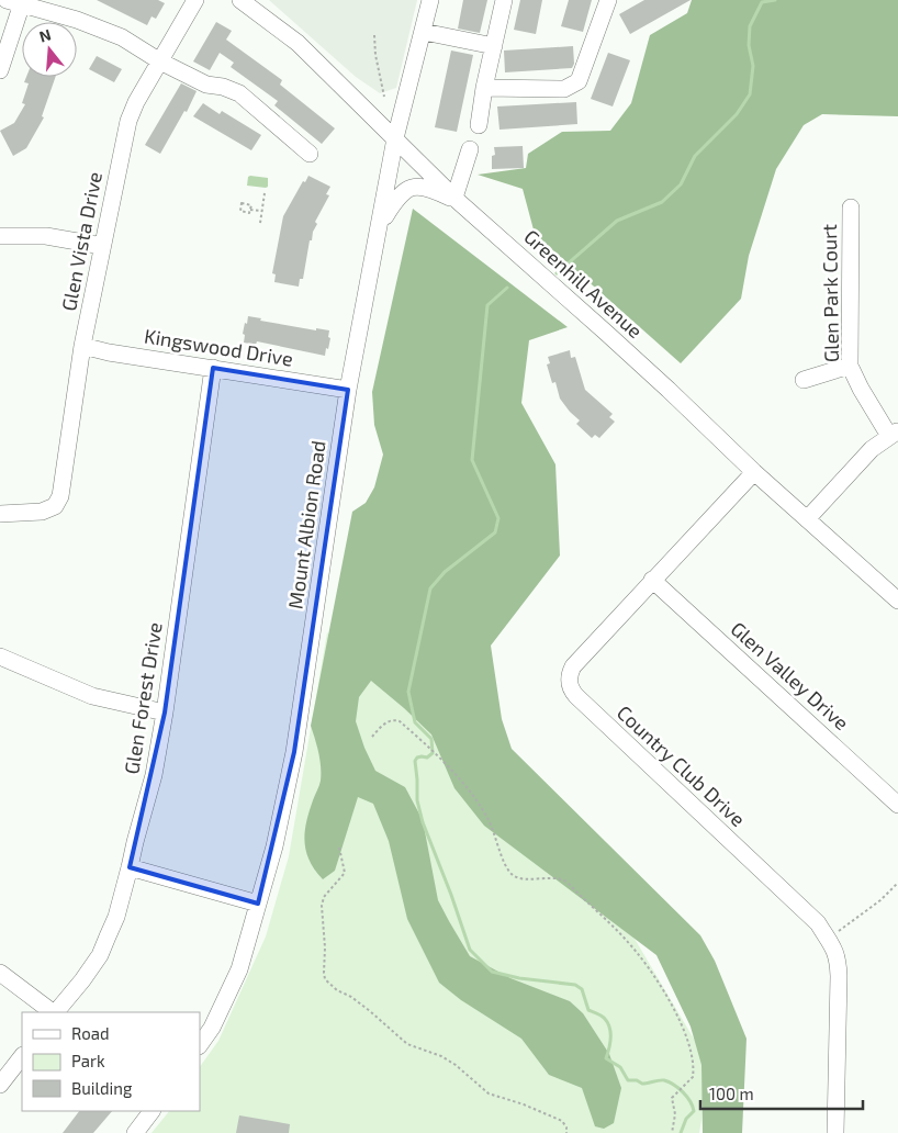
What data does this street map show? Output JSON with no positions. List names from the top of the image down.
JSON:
{
  "streets": {
    "street": [
      "Glen Vista Drive",
      "Greenhill Avenue",
      "Glen Park Court",
      "Kingswood Drive",
      "Mount Albion Road",
      "Glen Valley Drive",
      "Glen Forest Drive",
      "Country Club Drive"
    ]
  },
  "crossings": [
    ["Glen Vista Drive", "Kingswood Drive"],
    ["Greenhill Avenue", "Mount Albion Road"],
    ["Greenhill Avenue", "Country Club Drive"],
    ["Kingswood Drive", "Mount Albion Road"],
    ["Kingswood Drive", "Glen Forest Drive"],
    ["Glen Valley Drive", "Country Club Drive"]
  ],
  "legend": ["Road", "Park", "Building"],
  "scale_bar": "100 m",
  "north": "top"
}
